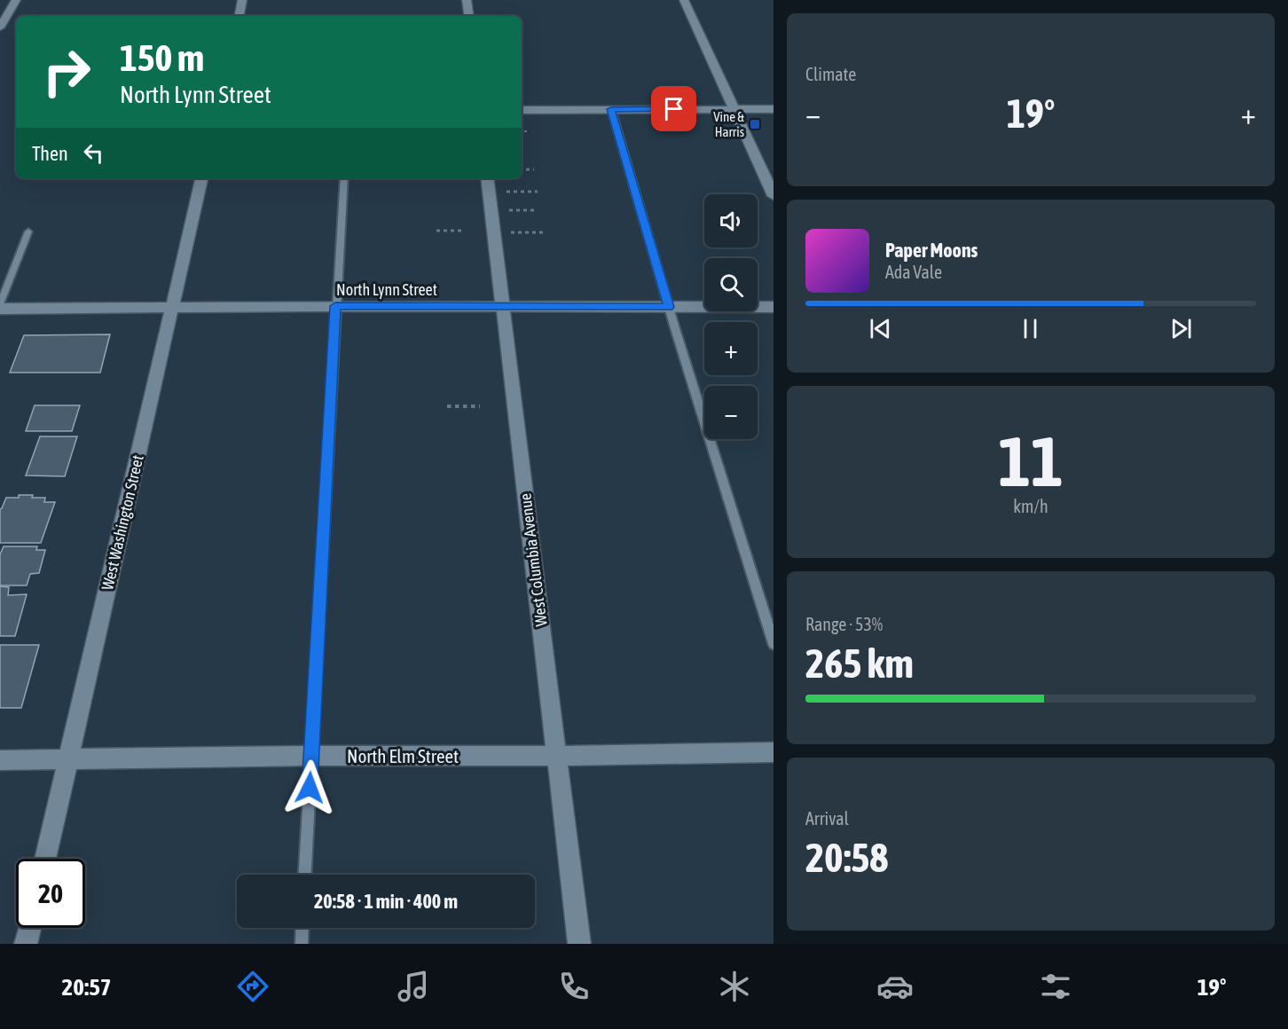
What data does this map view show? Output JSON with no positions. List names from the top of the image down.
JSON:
{
  "streets": {
    "street": [
      "North Lynn Street",
      "West Washington Street",
      "West Columbia Avenue",
      "North Elm Street"
    ]
  },
  "crossings": [
    ["North Lynn Street", "West Washington Street"],
    ["North Lynn Street", "West Columbia Avenue"],
    ["West Washington Street", "North Elm Street"],
    ["West Columbia Avenue", "North Elm Street"]
  ],
  "places": {
    "transit": ["Vine & Harris"]
  },
  "page": {
    "tile": [
      "Climate",
      ["11", "km/h"],
      ["Range · 53%", "265 km"],
      ["Arrival", "20:58"]
    ],
    "turn": ["150 m", "North Lynn Street"],
    "heat": ["−", "19°", "+"],
    "then": "Then",
    "map_buttons": ["+", "−"],
    "song": ["Paper Moons", "Ada Vale"],
    "limit": "20",
    "trip": "20:58 · 1 min · 400 m",
    "tabs": ["20:57", "19°"]
  }
}
